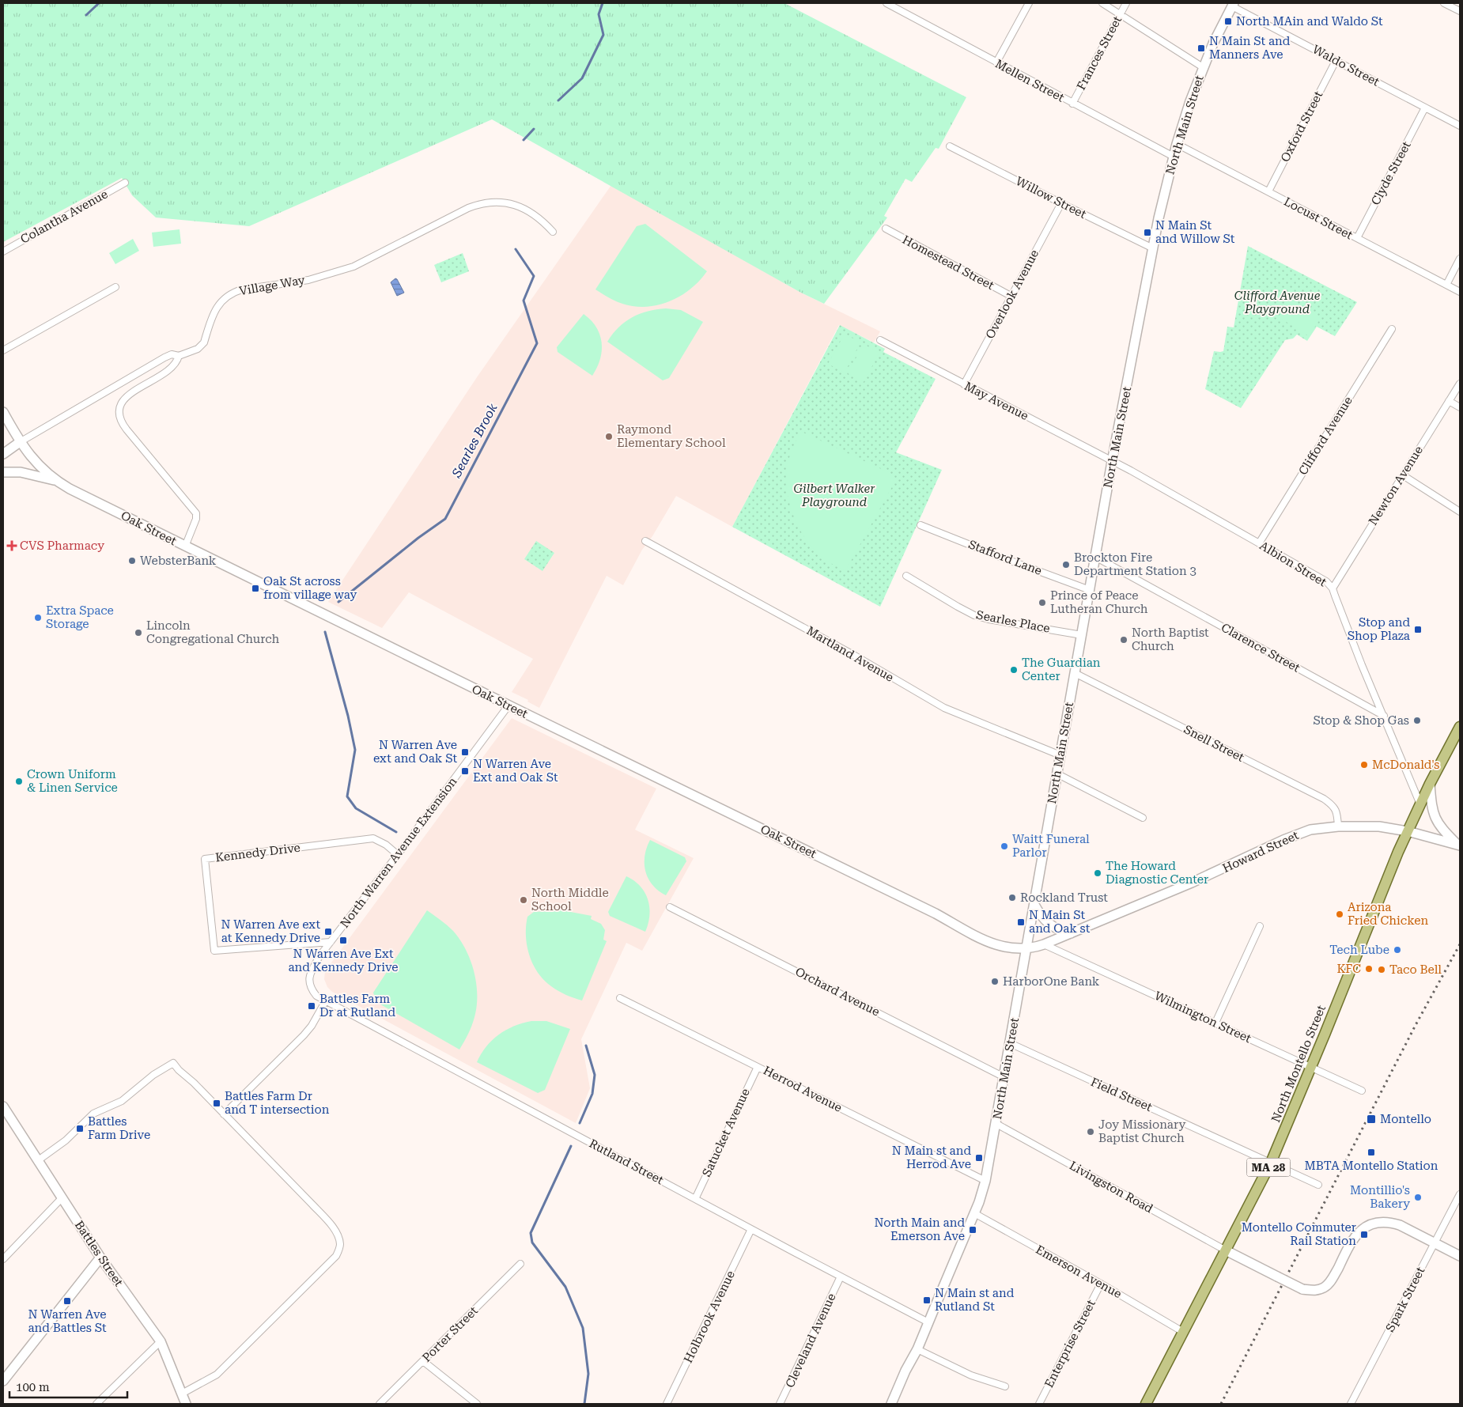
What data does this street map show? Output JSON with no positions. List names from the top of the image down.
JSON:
{
  "streets": {
    "main road": [
      "North Main Street",
      "Oak Street",
      "Howard Street",
      "North Montello Street",
      "MA 28",
      "Battles Street"
    ],
    "street": [
      "Frances Street",
      "Waldo Street",
      "Mellen Street",
      "Oxford Street",
      "Clyde Street",
      "Willow Street",
      "Colantha Avenue",
      "Locust Street",
      "Homestead Street",
      "Village Way",
      "Overlook Avenue",
      "May Avenue",
      "Clifford Avenue",
      "Newton Avenue",
      "Stafford Lane",
      "Albion Street",
      "Searles Place",
      "Clarence Street",
      "Martland Avenue",
      "Snell Street",
      "Kennedy Drive",
      "North Warren Avenue Extension",
      "Orchard Avenue",
      "Wilmington Street",
      "Herrod Avenue",
      "Field Street",
      "Satucket Avenue",
      "Rutland Street",
      "Livingston Road",
      "Emerson Avenue",
      "Spark Street",
      "Holbrook Avenue",
      "Porter Street",
      "Cleveland Avenue",
      "Enterprise Street"
    ]
  },
  "crossings": [
    ["Frances Street", "Mellen Street"],
    ["Waldo Street", "North Main Street"],
    ["Waldo Street", "Oxford Street"],
    ["Waldo Street", "Clyde Street"],
    ["Mellen Street", "North Main Street"],
    ["North Main Street", "Willow Street"],
    ["North Main Street", "Locust Street"],
    ["North Main Street", "May Avenue"],
    ["North Main Street", "Oak Street"],
    ["North Main Street", "Stafford Lane"],
    ["North Main Street", "Albion Street"],
    ["North Main Street", "Searles Place"],
    ["North Main Street", "Clarence Street"],
    ["North Main Street", "Martland Avenue"],
    ["North Main Street", "Snell Street"],
    ["North Main Street", "Howard Street"],
    ["North Main Street", "Orchard Avenue"],
    ["North Main Street", "Herrod Avenue"],
    ["North Main Street", "Field Street"],
    ["North Main Street", "Rutland Street"],
    ["North Main Street", "Livingston Road"],
    ["North Main Street", "Emerson Avenue"],
    ["Oxford Street", "Locust Street"],
    ["Clyde Street", "Locust Street"],
    ["Willow Street", "Overlook Avenue"],
    ["Homestead Street", "Overlook Avenue"],
    ["Overlook Avenue", "May Avenue"],
    ["May Avenue", "Albion Street"],
    ["Clifford Avenue", "Albion Street"],
    ["Newton Avenue", "Albion Street"],
    ["Oak Street", "Howard Street"],
    ["Oak Street", "North Warren Avenue Extension"],
    ["Albion Street", "Clarence Street"],
    ["Albion Street", "North Montello Street"],
    ["Snell Street", "Howard Street"],
    ["Howard Street", "Wilmington Street"],
    ["Howard Street", "North Montello Street"],
    ["Kennedy Drive", "North Warren Avenue Extension"],
    ["North Warren Avenue Extension", "Rutland Street"],
    ["Wilmington Street", "North Montello Street"],
    ["North Montello Street", "Field Street"],
    ["North Montello Street", "Livingston Road"],
    ["North Montello Street", "Emerson Avenue"],
    ["Herrod Avenue", "Satucket Avenue"],
    ["Satucket Avenue", "Rutland Street"],
    ["Rutland Street", "Holbrook Avenue"],
    ["Rutland Street", "Cleveland Avenue"],
    ["Emerson Avenue", "Enterprise Street"]
  ],
  "water": ["Searles Brook"],
  "parks": ["Clifford Avenue Playground", "Gilbert Walker Playground"],
  "places": {
    "transit": [
      "North MAin and Waldo St",
      "N Main St and Manners Ave",
      "N Main St and Willow St",
      "Oak St across from village way",
      "Stop and Shop Plaza",
      "N Warren Ave ext and Oak St",
      "N Warren Ave Ext and Oak St",
      "N Main St and Oak st",
      "N Warren Ave ext at Kennedy Drive",
      "N Warren Ave Ext and Kennedy Drive",
      "Battles Farm Dr at Rutland",
      "Battles Farm Dr and T intersection",
      "Montello",
      "Battles Farm Drive",
      "MBTA Montello Station",
      "N Main st and Herrod Ave",
      "North Main and Emerson Ave",
      "Montello Commuter Rail Station",
      "N Main st and Rutland St",
      "N Warren Ave and Battles St"
    ],
    "other": [
      "Raymond Elementary School",
      "WebsterBank",
      "Brockton Fire Department Station 3",
      "Prince of Peace Lutheran Church",
      "Extra Space Storage",
      "Lincoln Congregational Church",
      "North Baptist Church",
      "The Guardian Center",
      "Stop & Shop Gas",
      "McDonald's",
      "Crown Uniform & Linen Service",
      "Waitt Funeral Parlor",
      "The Howard Diagnostic Center",
      "Rockland Trust",
      "North Middle School",
      "Arizona Fried Chicken",
      "Tech Lube",
      "KFC",
      "Taco Bell",
      "HarborOne Bank",
      "Joy Missionary Baptist Church",
      "Montillio's Bakery"
    ],
    "health": ["CVS Pharmacy"]
  },
  "scale_bar": "100 m"
}
